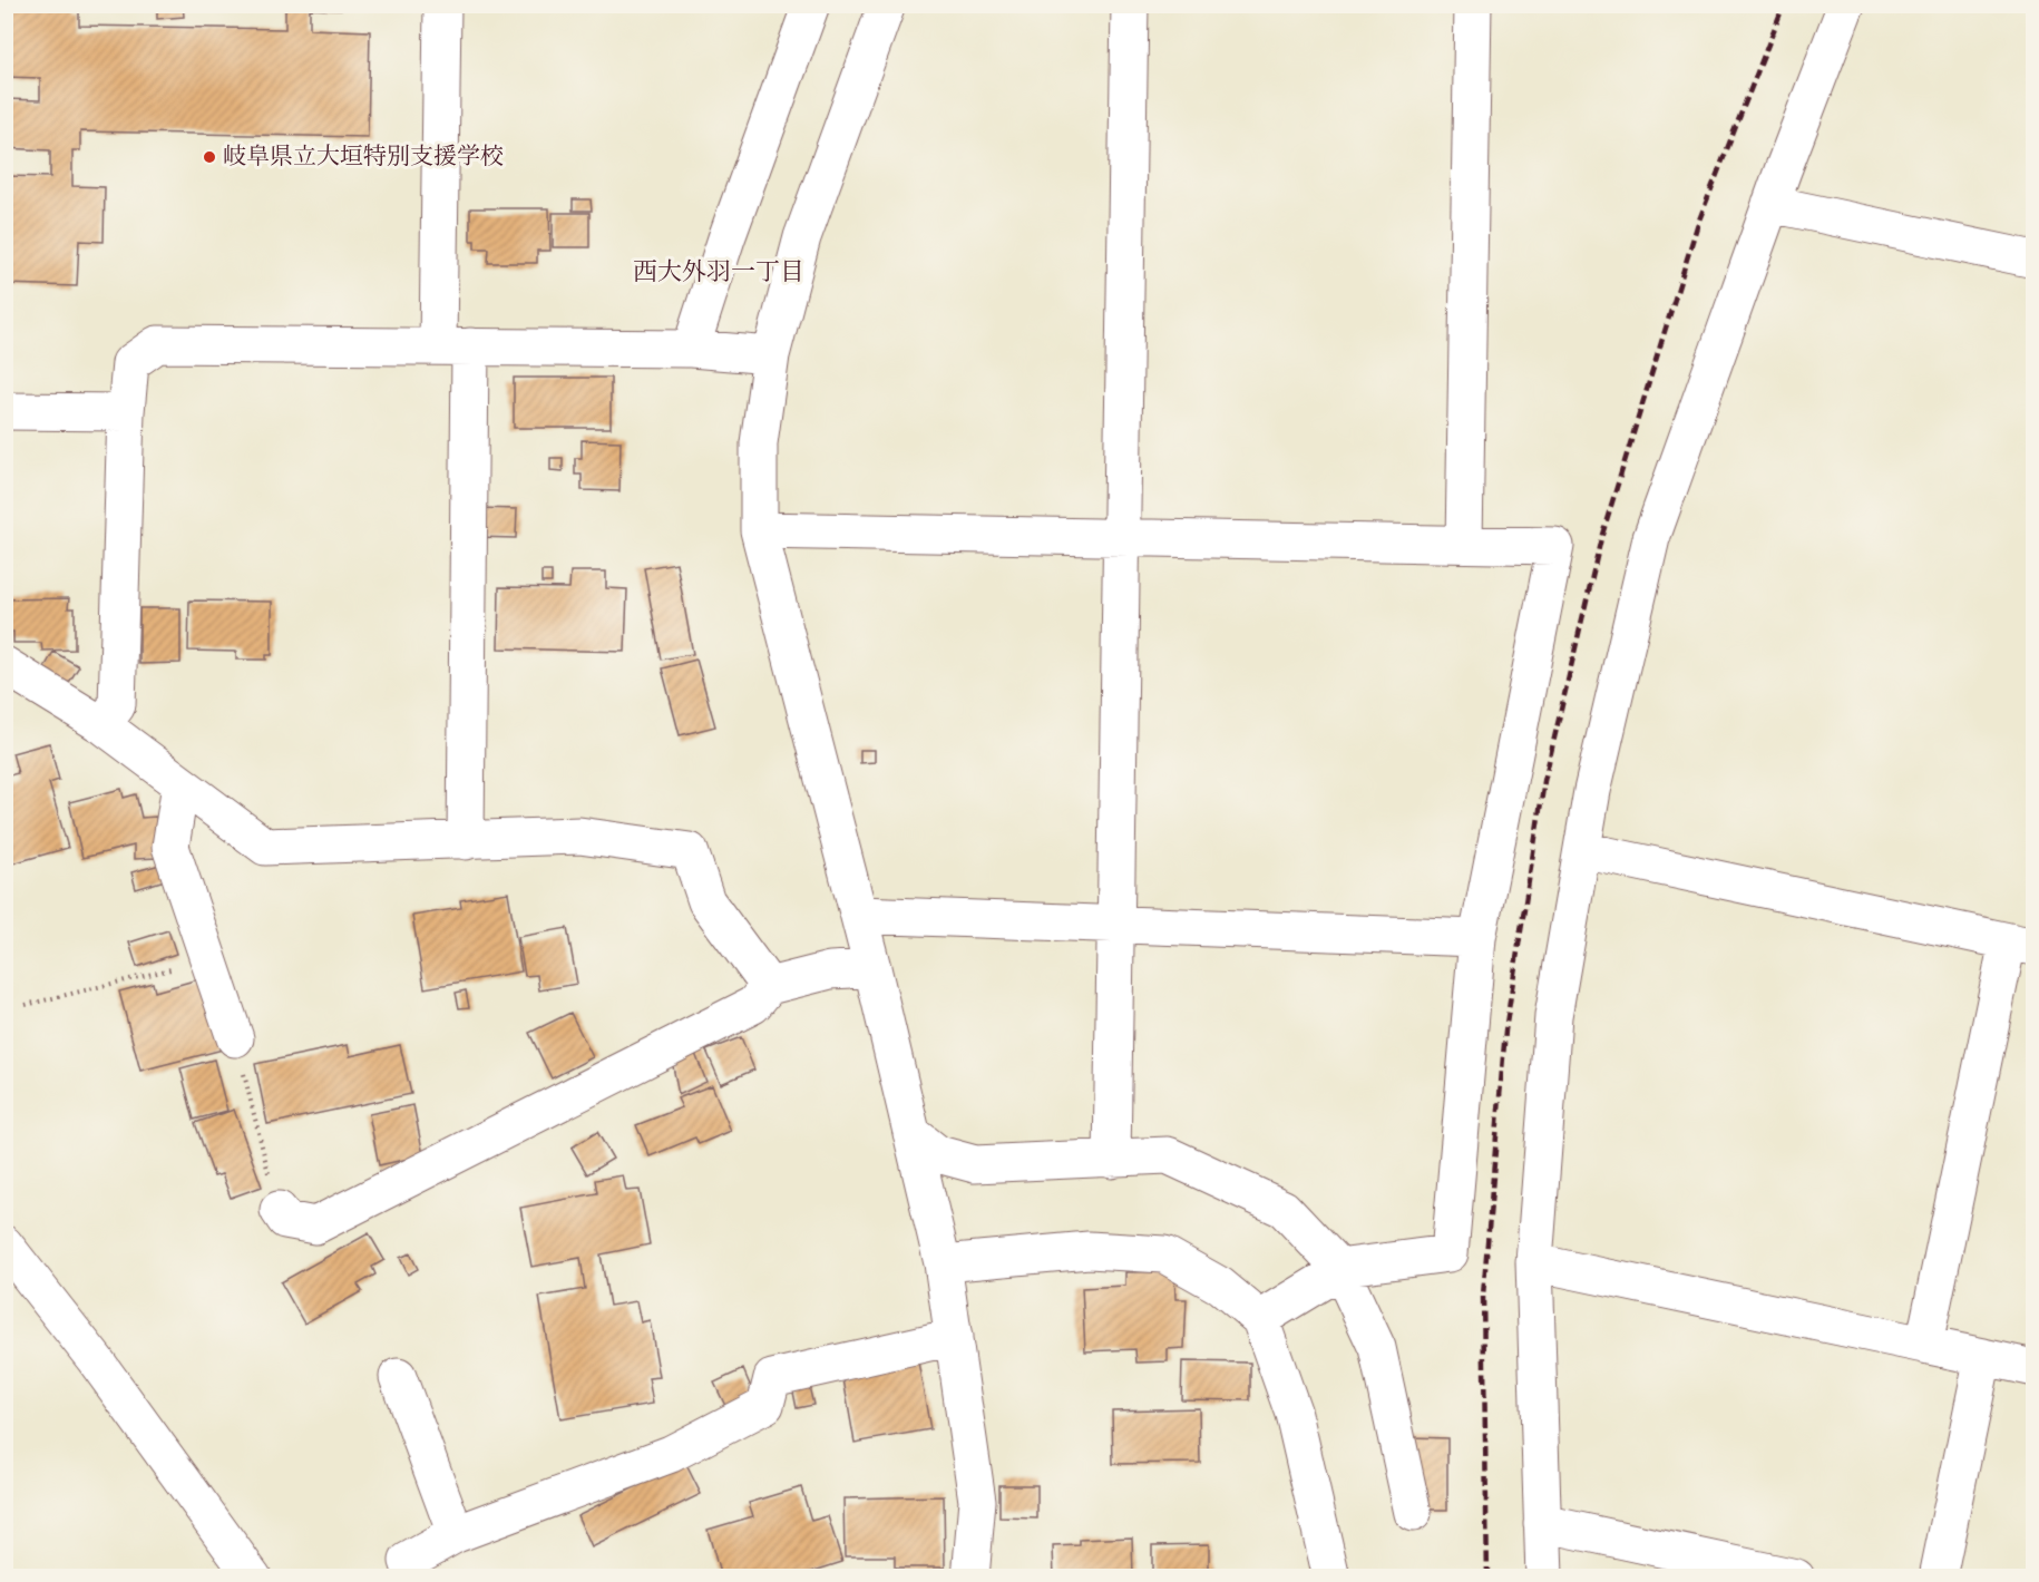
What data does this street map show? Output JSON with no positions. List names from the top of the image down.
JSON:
{
  "districts": ["西大外羽一丁目"],
  "places": ["岐阜県立大垣特別支援学校"]
}
